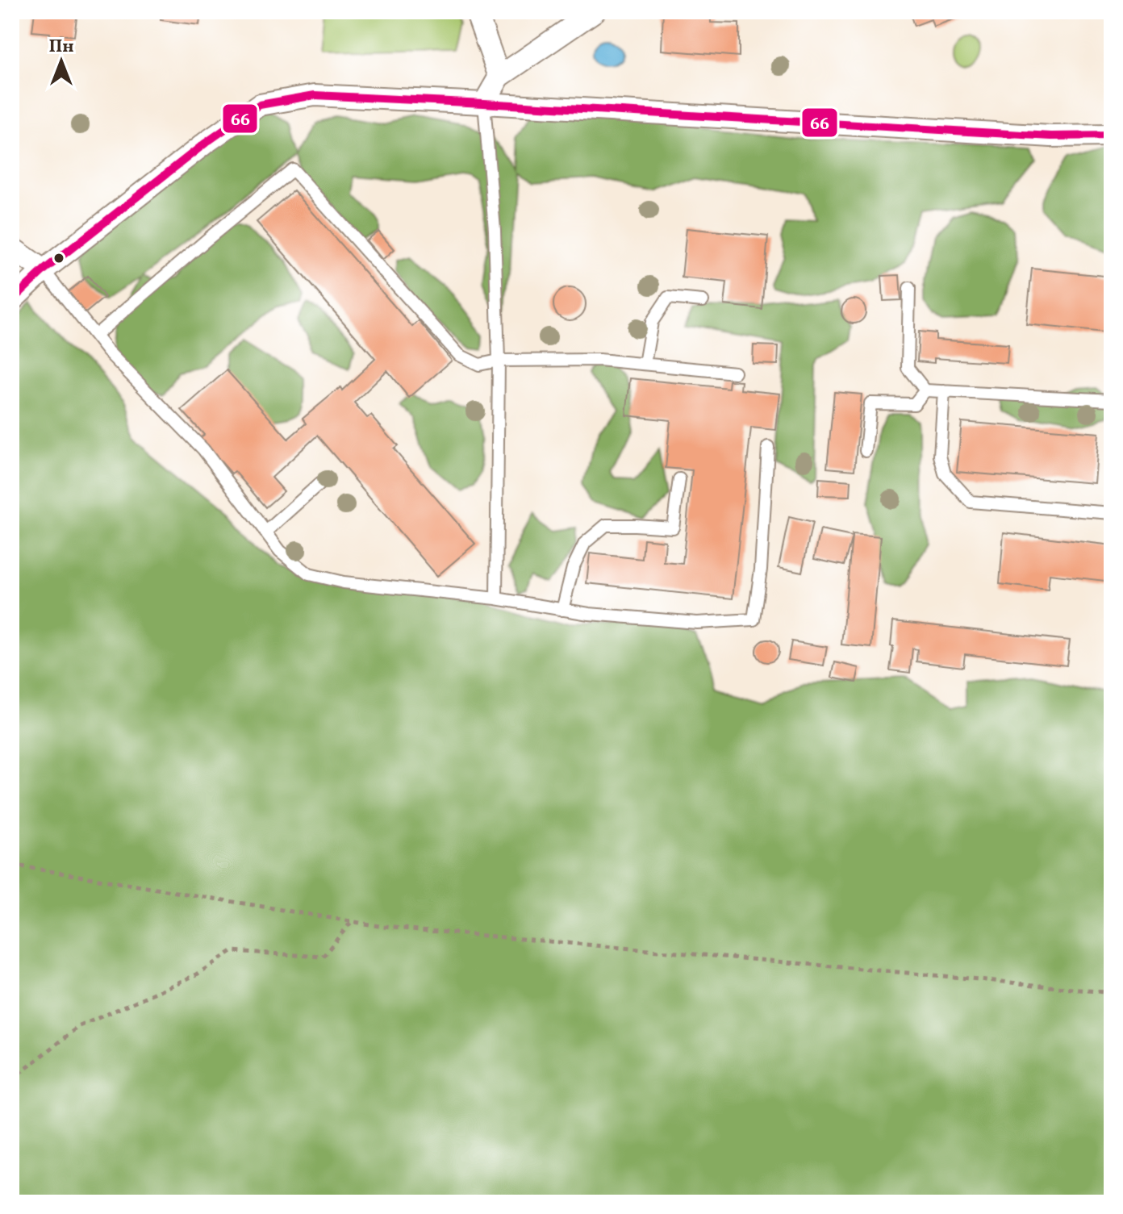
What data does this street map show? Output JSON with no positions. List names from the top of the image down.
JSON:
{
  "lines": ["transit line 66"],
  "north": "top"
}
